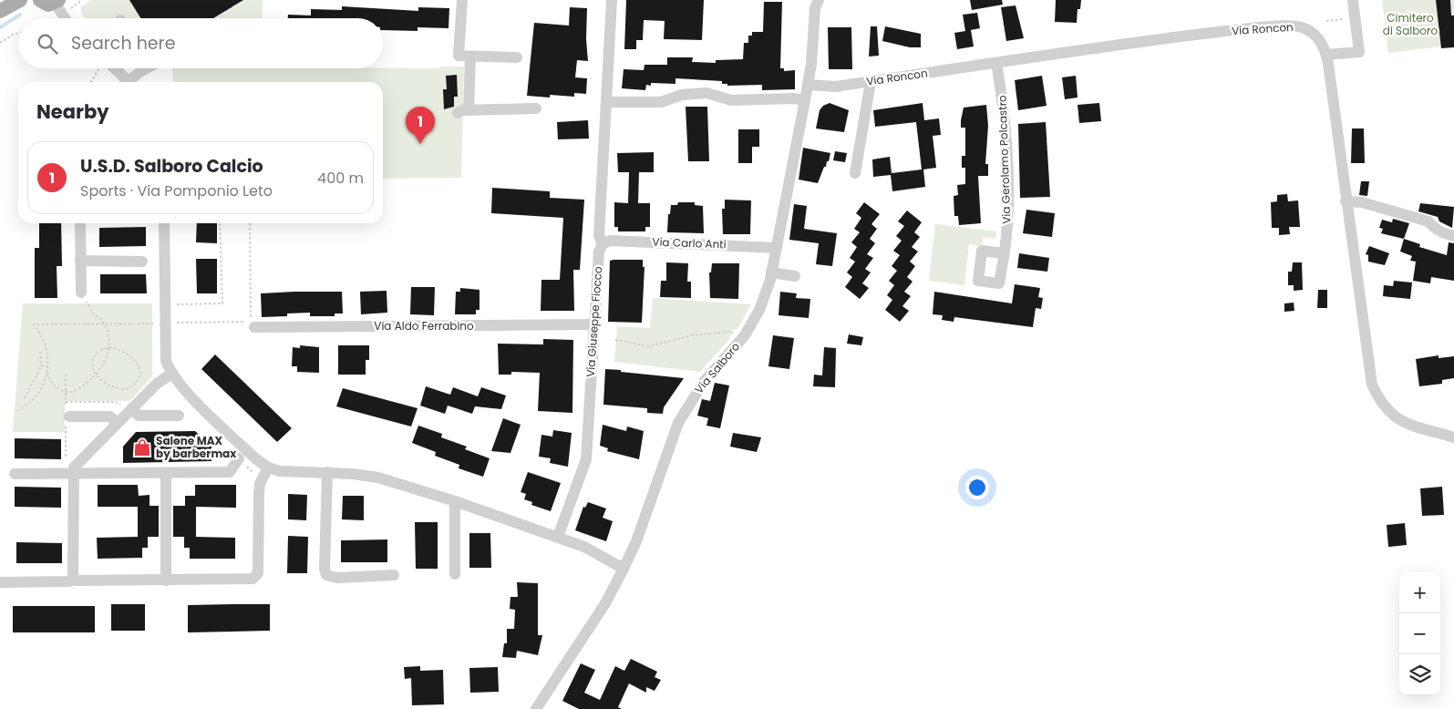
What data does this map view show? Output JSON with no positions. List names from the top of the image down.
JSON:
{
  "streets": {
    "street": [
      "Via Roncon",
      "Via Gerolamo Polcastro",
      "Via Carlo Anti",
      "Via Giuseppe Fiocco",
      "Via Aldo Ferrabino",
      "Via Salboro"
    ]
  },
  "crossings": [
    ["Via Roncon", "Via Gerolamo Polcastro"],
    ["Via Roncon", "Via Salboro"],
    ["Via Carlo Anti", "Via Giuseppe Fiocco"],
    ["Via Carlo Anti", "Via Salboro"],
    ["Via Giuseppe Fiocco", "Via Aldo Ferrabino"]
  ],
  "parks": ["Cimitero di Salboro"],
  "places": {
    "shop": ["Salone MAX by barbermax"]
  },
  "page": {
    "search": "Search here",
    "heading": "Nearby",
    "pins": "1",
    "list": [
      {
        "mark": "1",
        "name": "U.S.D. Salboro Calcio",
        "note": "Sports · Via Pomponio Leto",
        "value": "400 m"
      }
    ],
    "map_buttons": ["+", "−"]
  }
}
